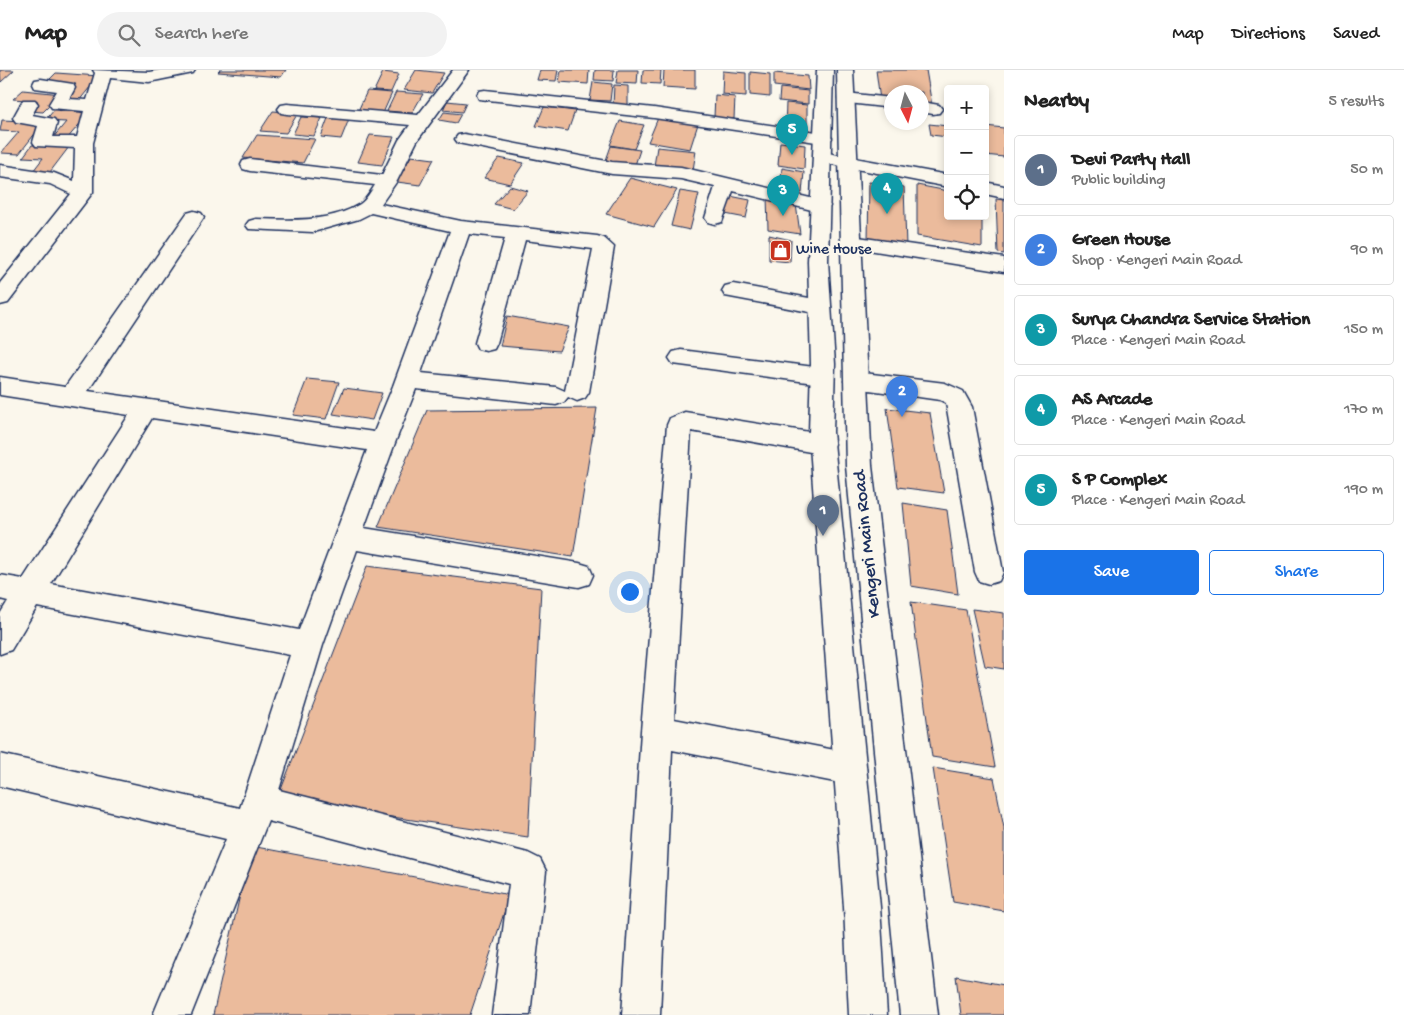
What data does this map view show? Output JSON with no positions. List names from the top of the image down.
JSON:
{
  "streets": {
    "street": ["Kengeri Main Road"]
  },
  "places": {
    "shop": ["Wine House"]
  },
  "north": "bottom",
  "page": {
    "header": "Map",
    "search": "Search here",
    "nav": ["Map", "Directions", "Saved"],
    "heading": ["Nearby", "5 results"],
    "map_buttons": ["+", "−"],
    "pins": [
      "5",
      "4",
      "3",
      "2",
      "1"
    ],
    "list": [
      {
        "mark": "1",
        "name": "Devi Party Hall",
        "note": "Public building",
        "value": "50 m"
      },
      {
        "mark": "2",
        "name": "Green House",
        "note": "Shop · Kengeri Main Road",
        "value": "90 m"
      },
      {
        "mark": "3",
        "name": "Surya Chandra Service Station",
        "note": "Place · Kengeri Main Road",
        "value": "150 m"
      },
      {
        "mark": "4",
        "name": "AS Arcade",
        "note": "Place · Kengeri Main Road",
        "value": "170 m"
      },
      {
        "mark": "5",
        "name": "S P Complex",
        "note": "Place · Kengeri Main Road",
        "value": "190 m"
      }
    ],
    "buttons": ["Save", "Share"]
  }
}
